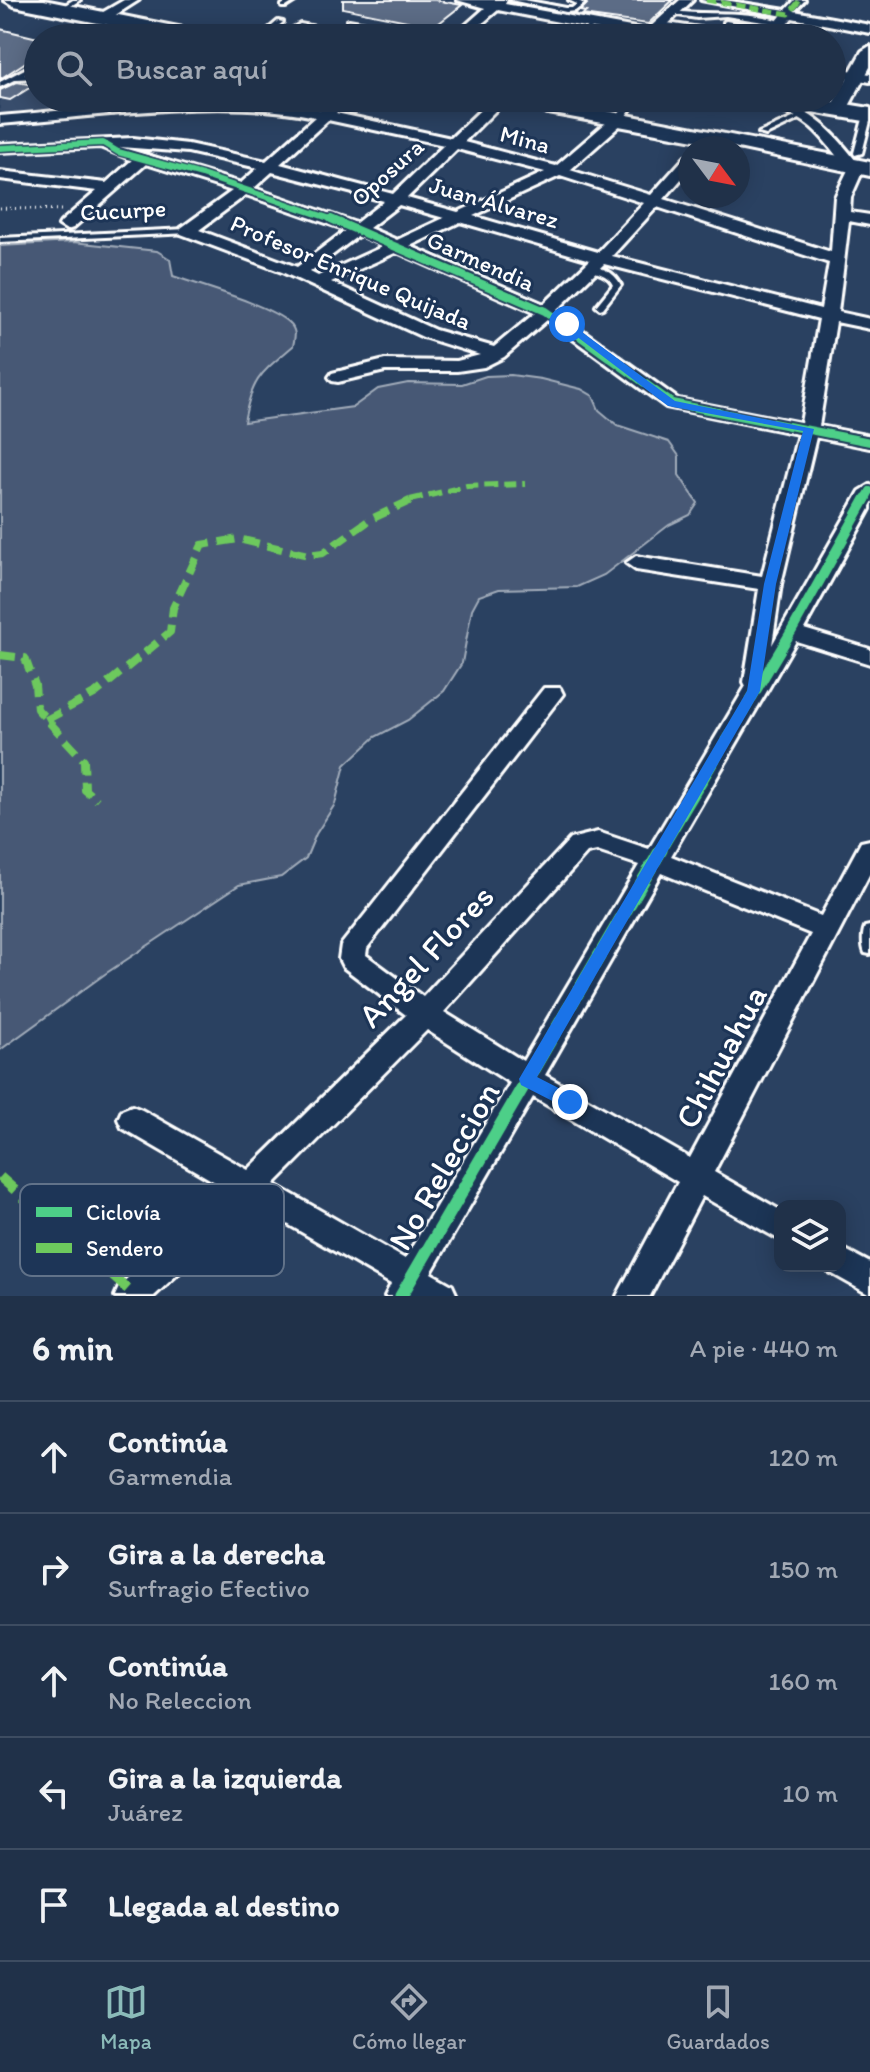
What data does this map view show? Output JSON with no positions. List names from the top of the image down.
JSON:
{
  "streets": {
    "street": [
      "Mina",
      "Oposura",
      "Juan Álvarez",
      "Cucurpe",
      "Garmendia",
      "Profesor Enrique Quijada",
      "Angel Flores",
      "Chihuahua",
      "No Releccion"
    ]
  },
  "crossings": [
    ["Mina", "Oposura"],
    ["Mina", "Cucurpe"],
    ["Oposura", "Juan Álvarez"],
    ["Oposura", "Garmendia"],
    ["Oposura", "Profesor Enrique Quijada"],
    ["Juan Álvarez", "Cucurpe"],
    ["Juan Álvarez", "Garmendia"],
    ["Cucurpe", "Garmendia"],
    ["Cucurpe", "Profesor Enrique Quijada"],
    ["Angel Flores", "Chihuahua"],
    ["Angel Flores", "No Releccion"]
  ],
  "legend": ["Ciclovía", "Sendero"],
  "north": "bottom right",
  "page": {
    "search": "Buscar aquí",
    "heading": ["6 min", "A pie · 440 m"],
    "list": [
      ["Continúa", "Garmendia", "120 m"],
      ["Gira a la derecha", "Surfragio Efectivo", "150 m"],
      ["Continúa", "No Releccion", "160 m"],
      ["Gira a la izquierda", "Juárez", "10 m"],
      "Llegada al destino"
    ],
    "nav": ["Mapa", "Cómo llegar", "Guardados"]
  }
}
